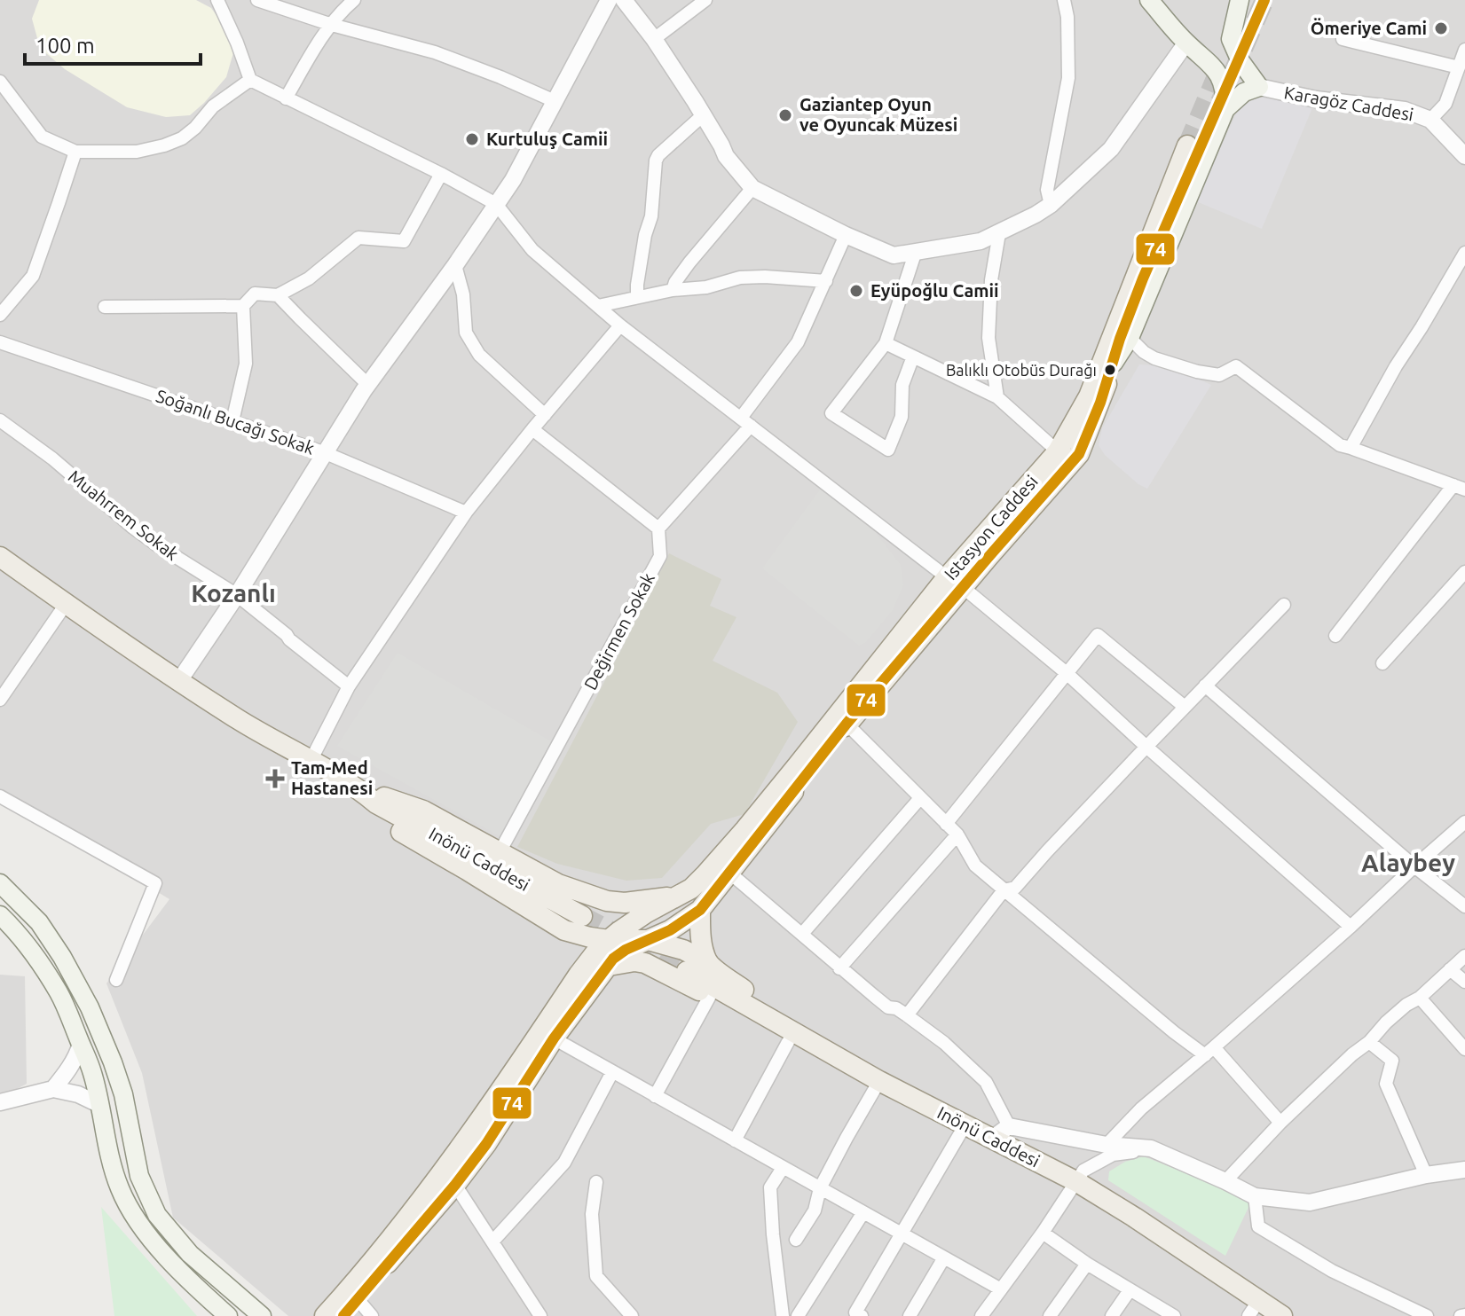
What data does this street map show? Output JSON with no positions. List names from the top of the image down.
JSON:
{
  "streets": {
    "main road": ["Istasyon Caddesi", "Inönü Caddesi"],
    "street": [
      "Karagöz Caddesi",
      "Soğanlı Bucağı Sokak",
      "Muahrrem Sokak",
      "Değirmen Sokak"
    ]
  },
  "districts": ["Kozanlı", "Alaybey"],
  "places": {
    "other": [
      "Ömeriye Cami",
      "Gaziantep Oyun ve Oyuncak Müzesi",
      "Kurtuluş Camii",
      "Eyüpoğlu Camii",
      "Balıklı Otobüs Durağı"
    ],
    "health": ["Tam-Med Hastanesi"]
  },
  "lines": ["transit line 74"],
  "scale_bar": "100 m"
}
